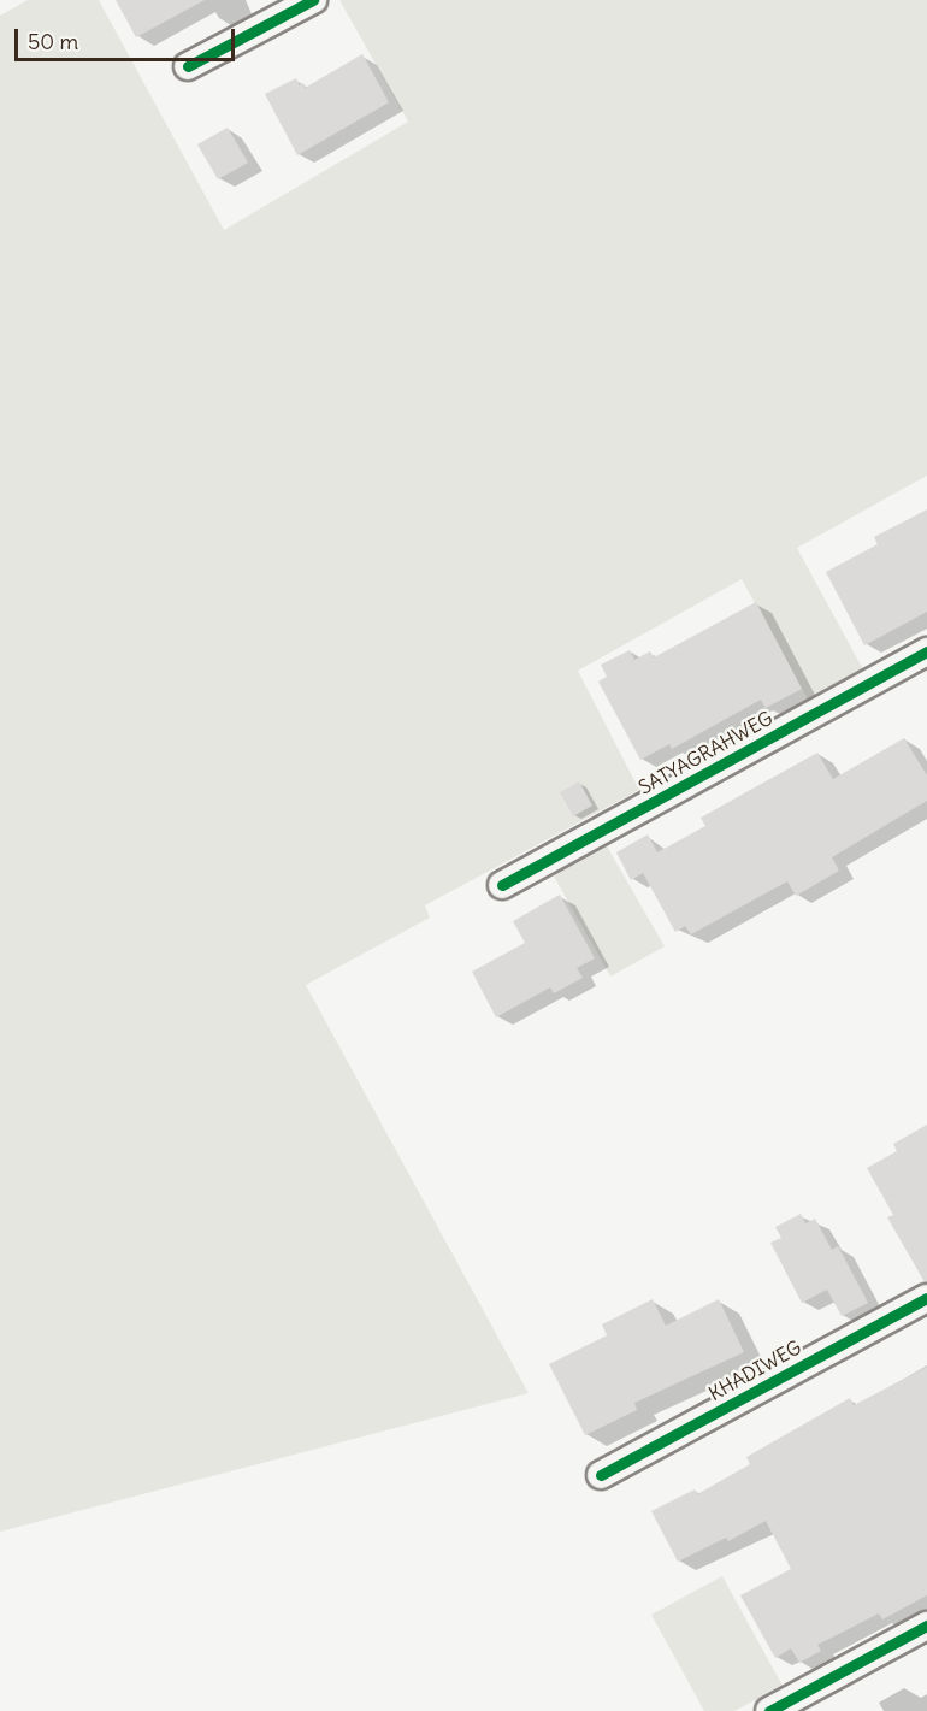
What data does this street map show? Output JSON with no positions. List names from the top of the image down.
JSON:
{
  "streets": {
    "street": ["SATYAGRAHWEG", "KHADIWEG"]
  },
  "scale_bar": "50 m"
}
